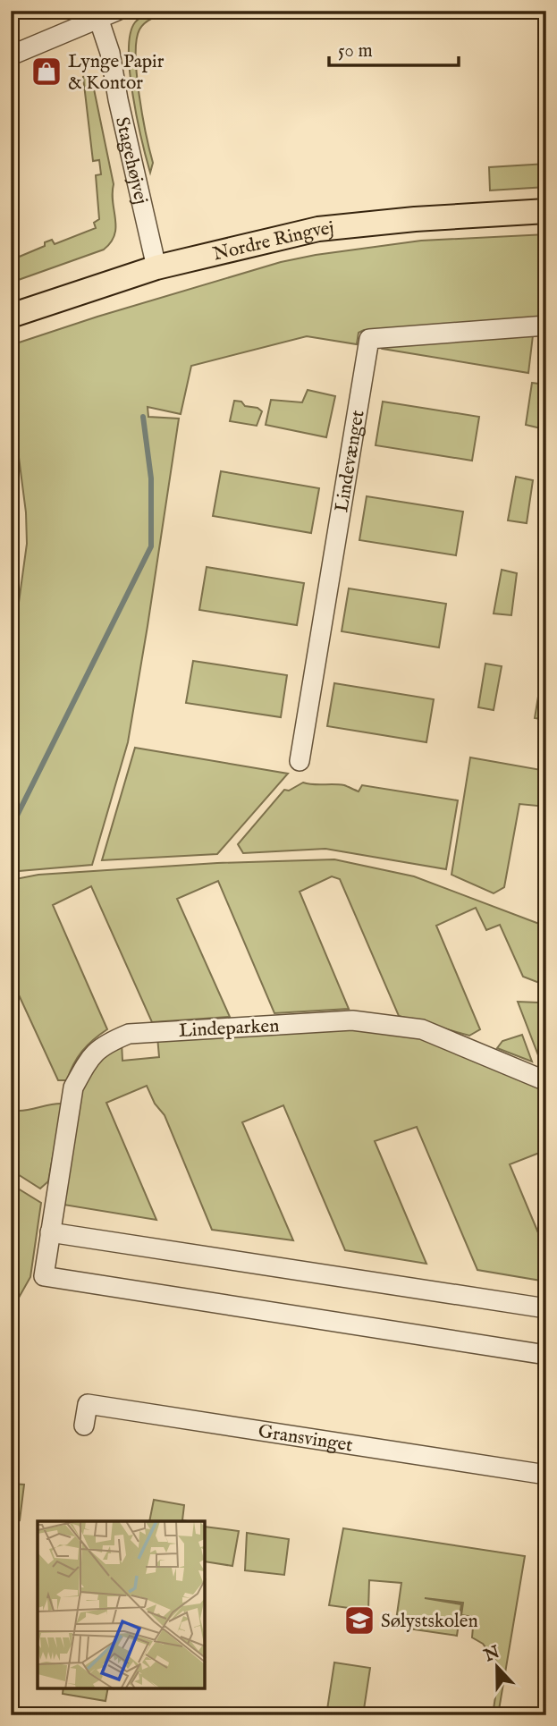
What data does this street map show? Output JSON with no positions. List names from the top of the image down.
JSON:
{
  "streets": {
    "main road": ["Nordre Ringvej"],
    "street": [
      "Stagehøjvej",
      "Lindevænget",
      "Lindeparken",
      "Gransvinget"
    ]
  },
  "crossings": [
    ["Stagehøjvej", "Nordre Ringvej"]
  ],
  "places": {
    "shop": ["Lynge Papir & Kontor"],
    "school or university": ["Sølystskolen"]
  },
  "scale_bar": "50 m",
  "north": "top"
}
